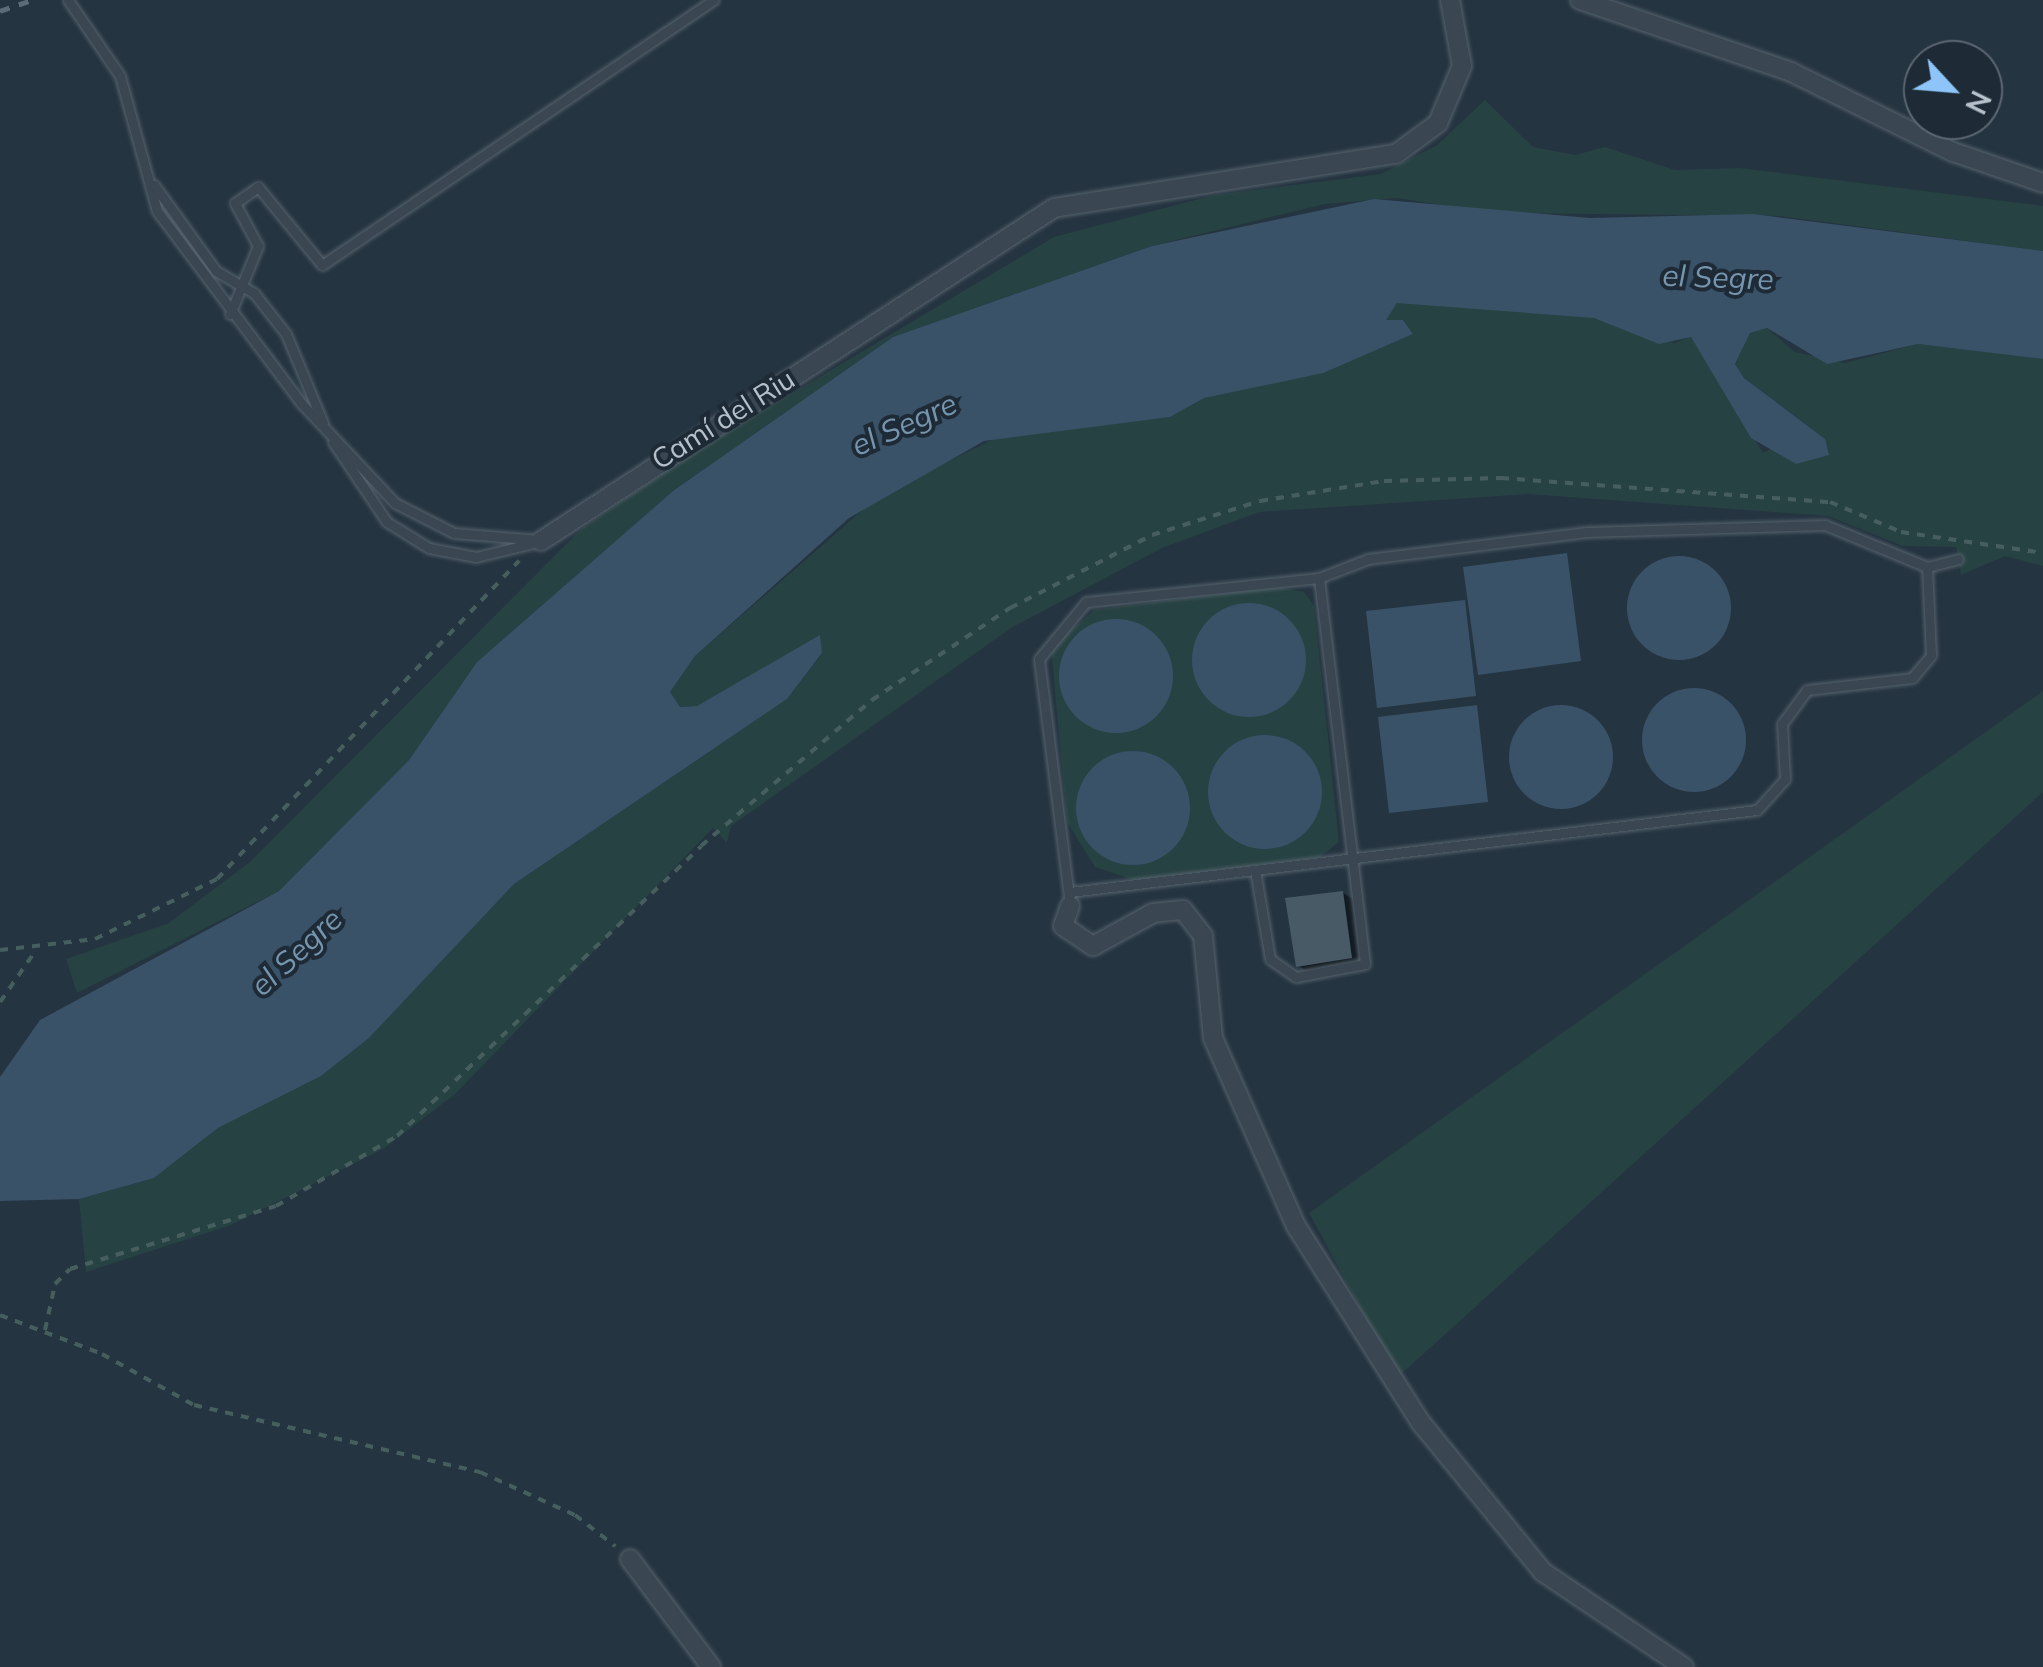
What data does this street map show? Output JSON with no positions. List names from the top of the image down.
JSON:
{
  "streets": {
    "street": ["Camí del Riu"]
  },
  "water": ["el Segre"],
  "north": "bottom right"
}
